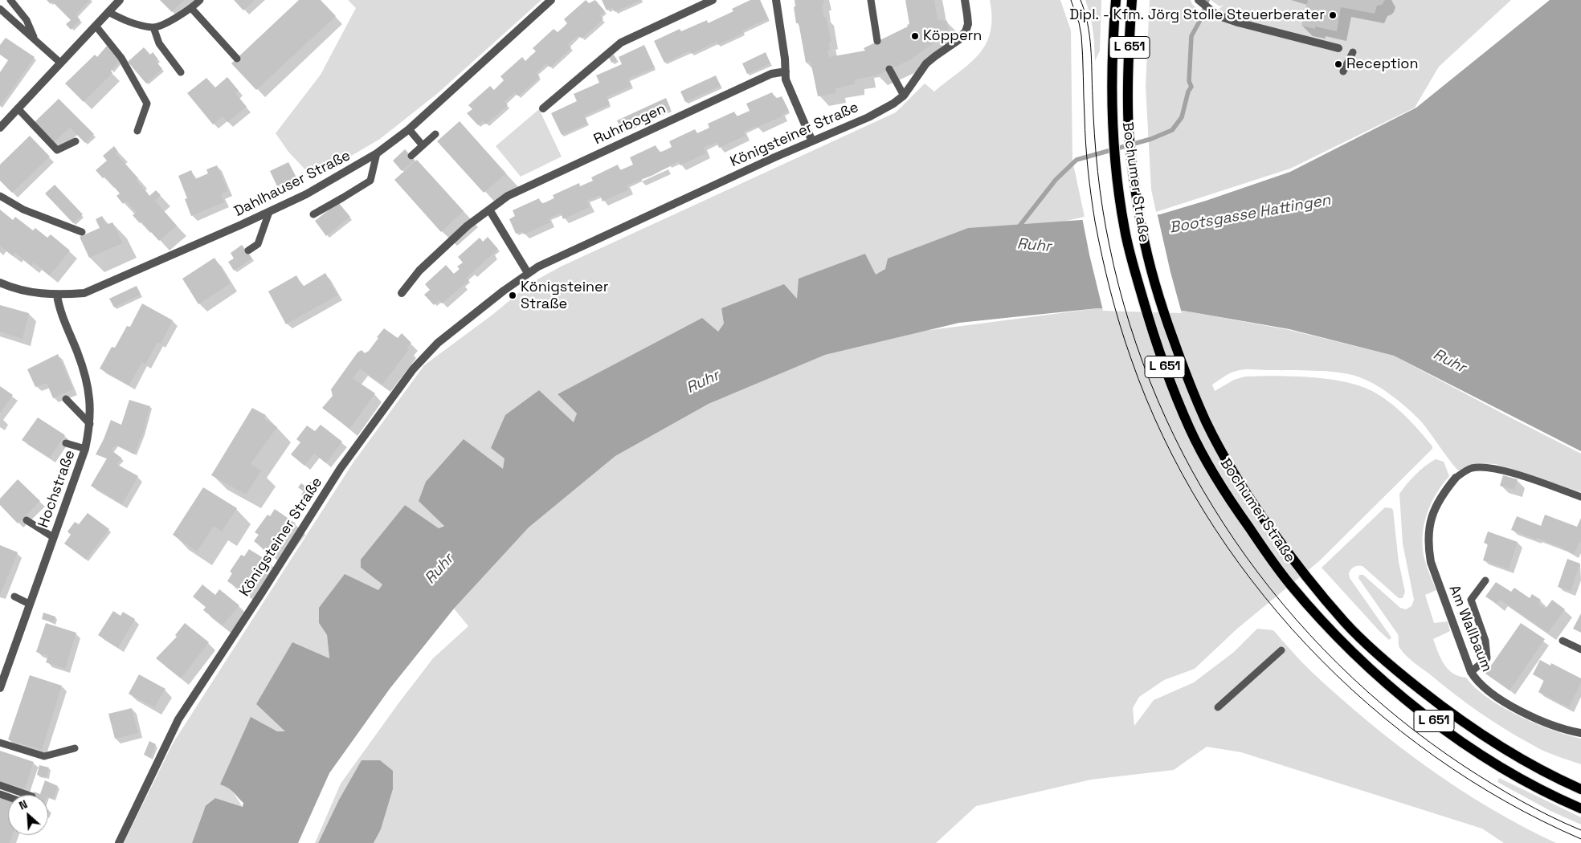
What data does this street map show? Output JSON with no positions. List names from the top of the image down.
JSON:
{
  "streets": {
    "main road": ["L 651", "Bochumer Straße"],
    "street": [
      "Ruhrbogen",
      "Königsteiner Straße",
      "Dahlhauser Straße",
      "Hochstraße",
      "Am Wallbaum"
    ]
  },
  "crossings": [
    ["Dahlhauser Straße", "Hochstraße"]
  ],
  "water": ["Bootsgasse Hattingen", "Ruhr"],
  "places": [
    "Dipl. - Kfm. Jörg Stolle Steuerberater",
    "Köppern",
    "Reception",
    "Königsteiner Straße"
  ],
  "north": "top left"
}
